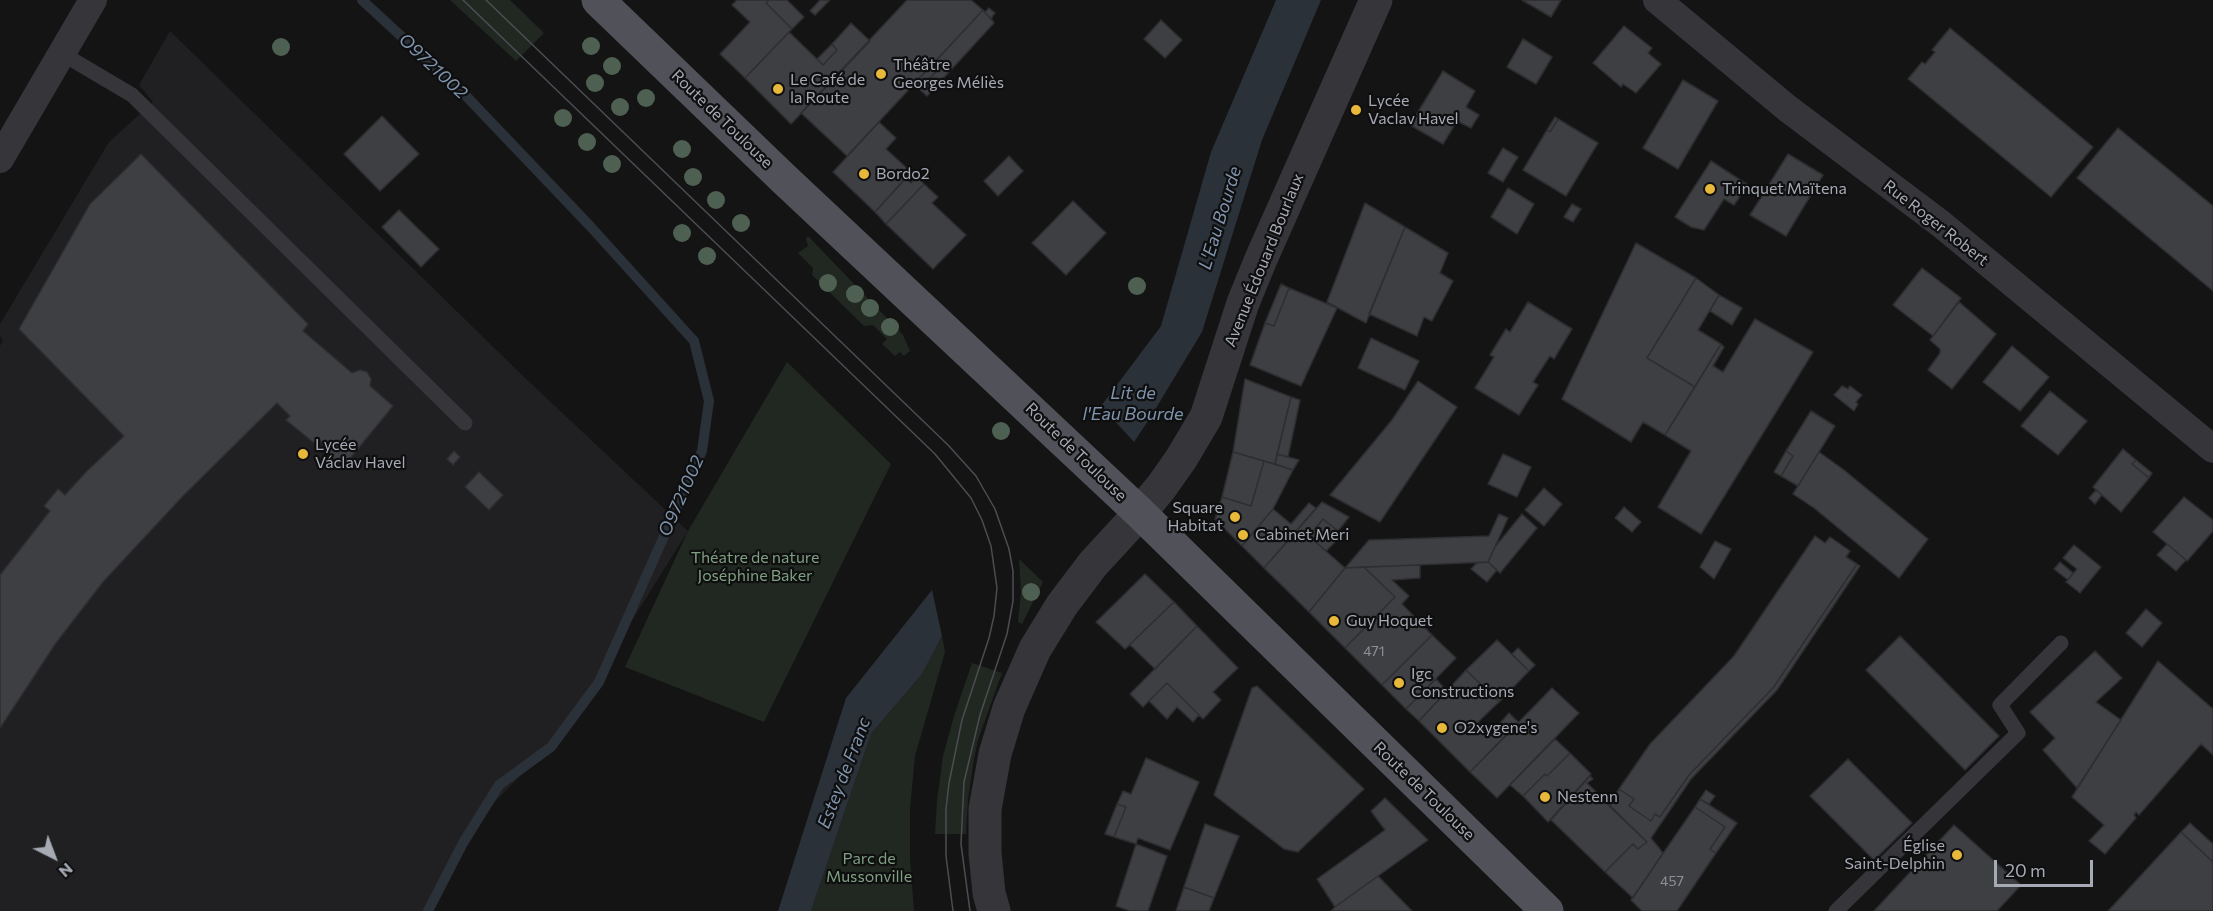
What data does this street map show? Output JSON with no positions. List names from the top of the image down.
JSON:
{
  "streets": {
    "main road": ["Route de Toulouse"],
    "street": ["Rue Roger Robert", "Avenue Édouard Bourlaux"]
  },
  "crossings": [
    ["Route de Toulouse", "Avenue Édouard Bourlaux"]
  ],
  "water": [
    "O9721002",
    "L'Eau Bourde",
    "Lit de l'Eau Bourde",
    "Estey de Franc"
  ],
  "parks": ["Théatre de nature Joséphine Baker", "Parc de Mussonville"],
  "places": [
    "Théâtre Georges Méliès",
    "Le Café de la Route",
    "Lycée Vaclav Havel",
    "Bordo2",
    "Trinquet Maïtena",
    "Lycée Václav Havel",
    "Square Habitat",
    "Cabinet Meri",
    "Guy Hoquet",
    "Igc Constructions",
    "O2xygene's",
    "Nestenn",
    "Église Saint-Delphin"
  ],
  "house_numbers": ["471", "457"],
  "scale_bar": "20 m",
  "north": "bottom right"
}
